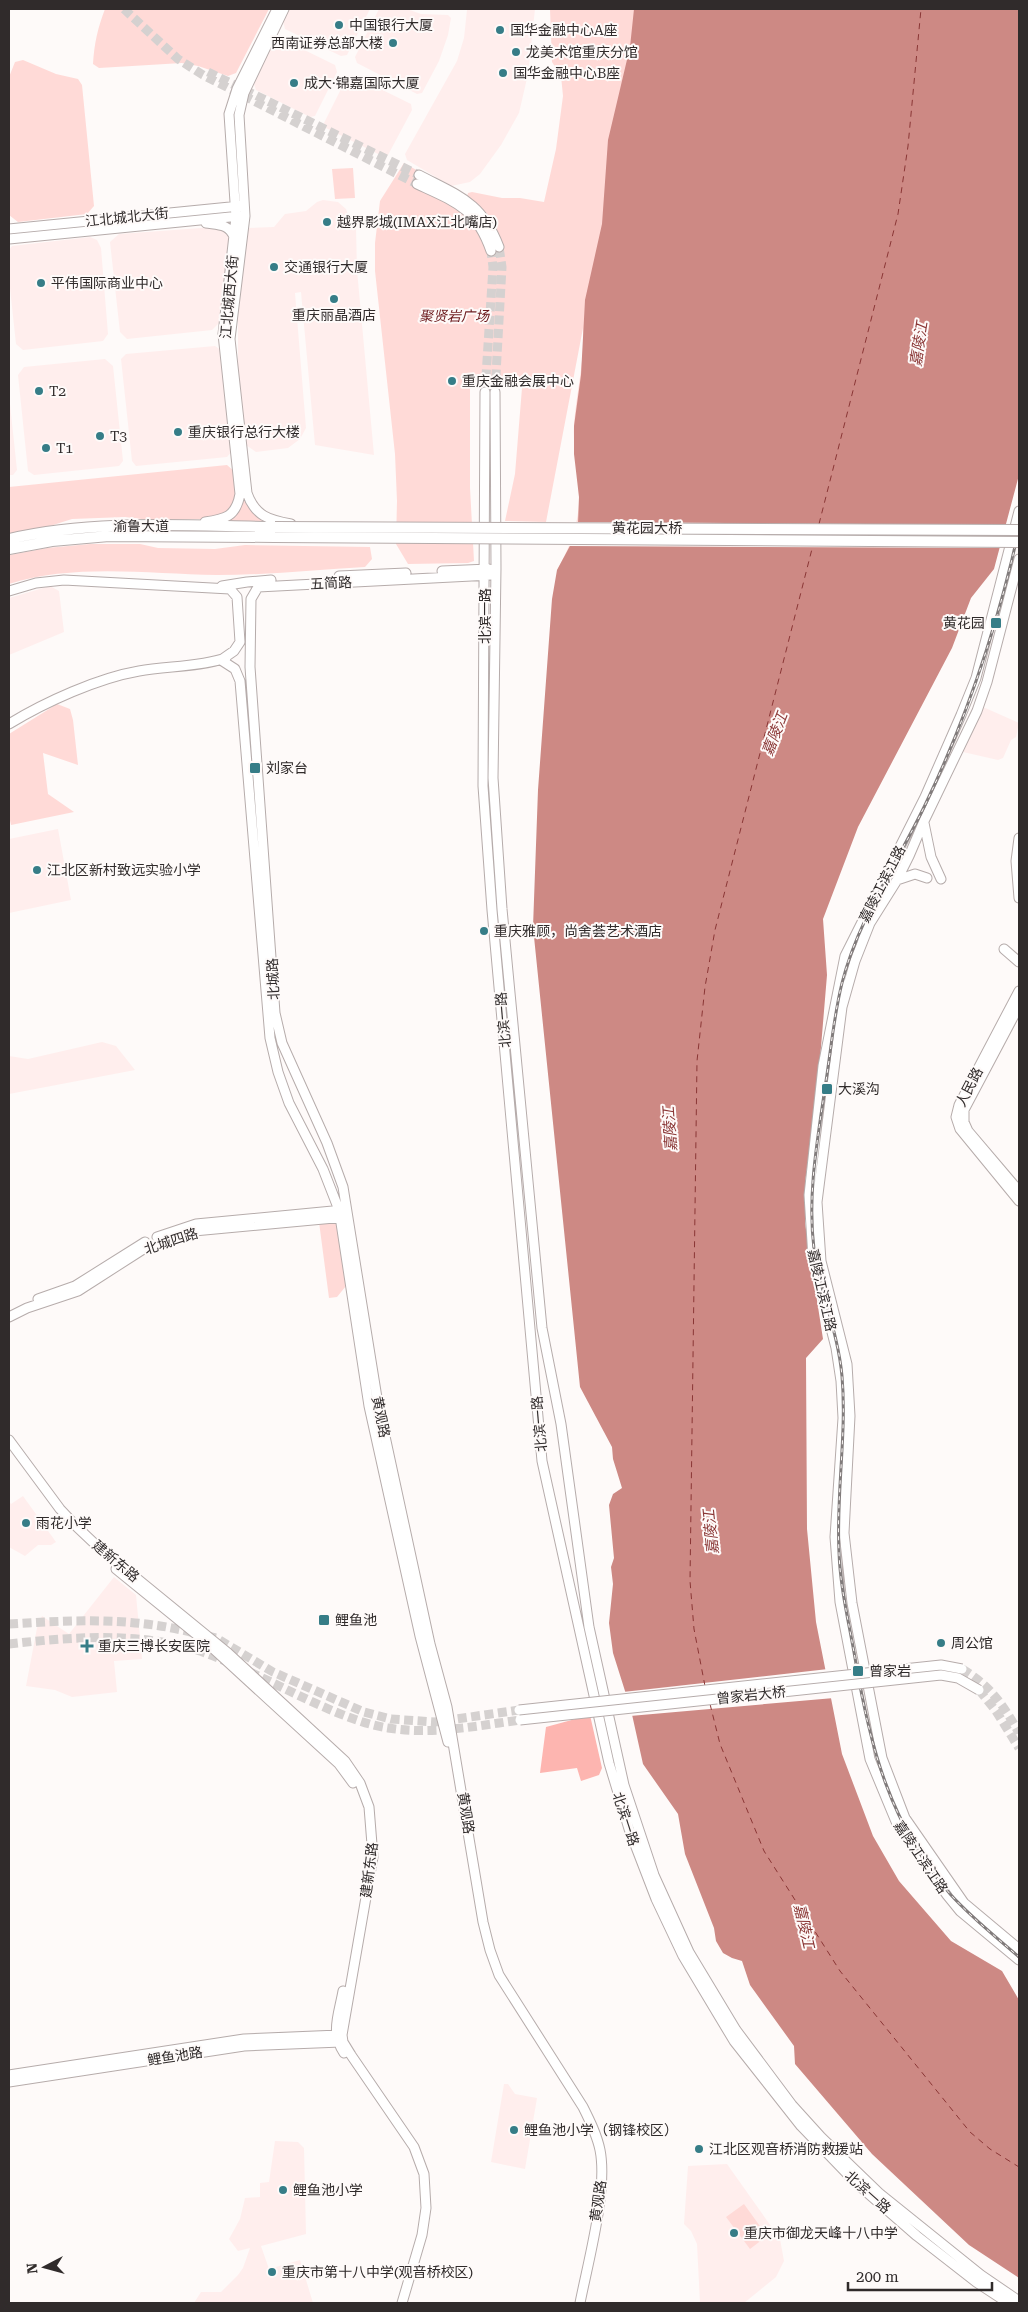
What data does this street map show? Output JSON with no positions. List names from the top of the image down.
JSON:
{
  "streets": {
    "highway": ["渝鲁大道", "黄花园大桥"],
    "main road": [
      "江北城北大街",
      "江北城西大街",
      "五简路",
      "北滨一路",
      "嘉陵江滨江路",
      "北城路",
      "人民路",
      "北城四路",
      "黄观路",
      "建新东路",
      "曾家岩大桥",
      "鲤鱼池路"
    ]
  },
  "crossings": [
    ["江北城北大街", "江北城西大街"],
    ["江北城西大街", "渝鲁大道"],
    ["江北城西大街", "黄花园大桥"],
    ["渝鲁大道", "黄花园大桥"],
    ["五简路", "北滨一路"],
    ["北城路", "北城四路"],
    ["北城路", "黄观路"],
    ["建新东路", "鲤鱼池路"]
  ],
  "water": ["嘉陵江"],
  "parks": ["聚贤岩广场"],
  "places": {
    "other": [
      "中国银行大厦",
      "国华金融中心A座",
      "西南证券总部大楼",
      "龙美术馆重庆分馆",
      "国华金融中心B座",
      "成大·锦嘉国际大厦",
      "越界影城(IMAX江北嘴店)",
      "交通银行大厦",
      "平伟国际商业中心",
      "重庆丽晶酒店",
      "重庆金融会展中心",
      "T2",
      "重庆银行总行大楼",
      "T3",
      "T1",
      "江北区新村致远实验小学",
      "重庆雅顾，尚舍荟艺术酒店",
      "雨花小学",
      "周公馆",
      "鲤鱼池小学（钢锋校区）",
      "江北区观音桥消防救援站",
      "鲤鱼池小学",
      "重庆市御龙天峰十八中学",
      "重庆市第十八中学(观音桥校区)"
    ],
    "transit": [
      "黄花园",
      "刘家台",
      "大溪沟",
      "鲤鱼池",
      "曾家岩"
    ],
    "health": ["重庆三博长安医院"]
  },
  "scale_bar": "200 m",
  "north": "left"
}
